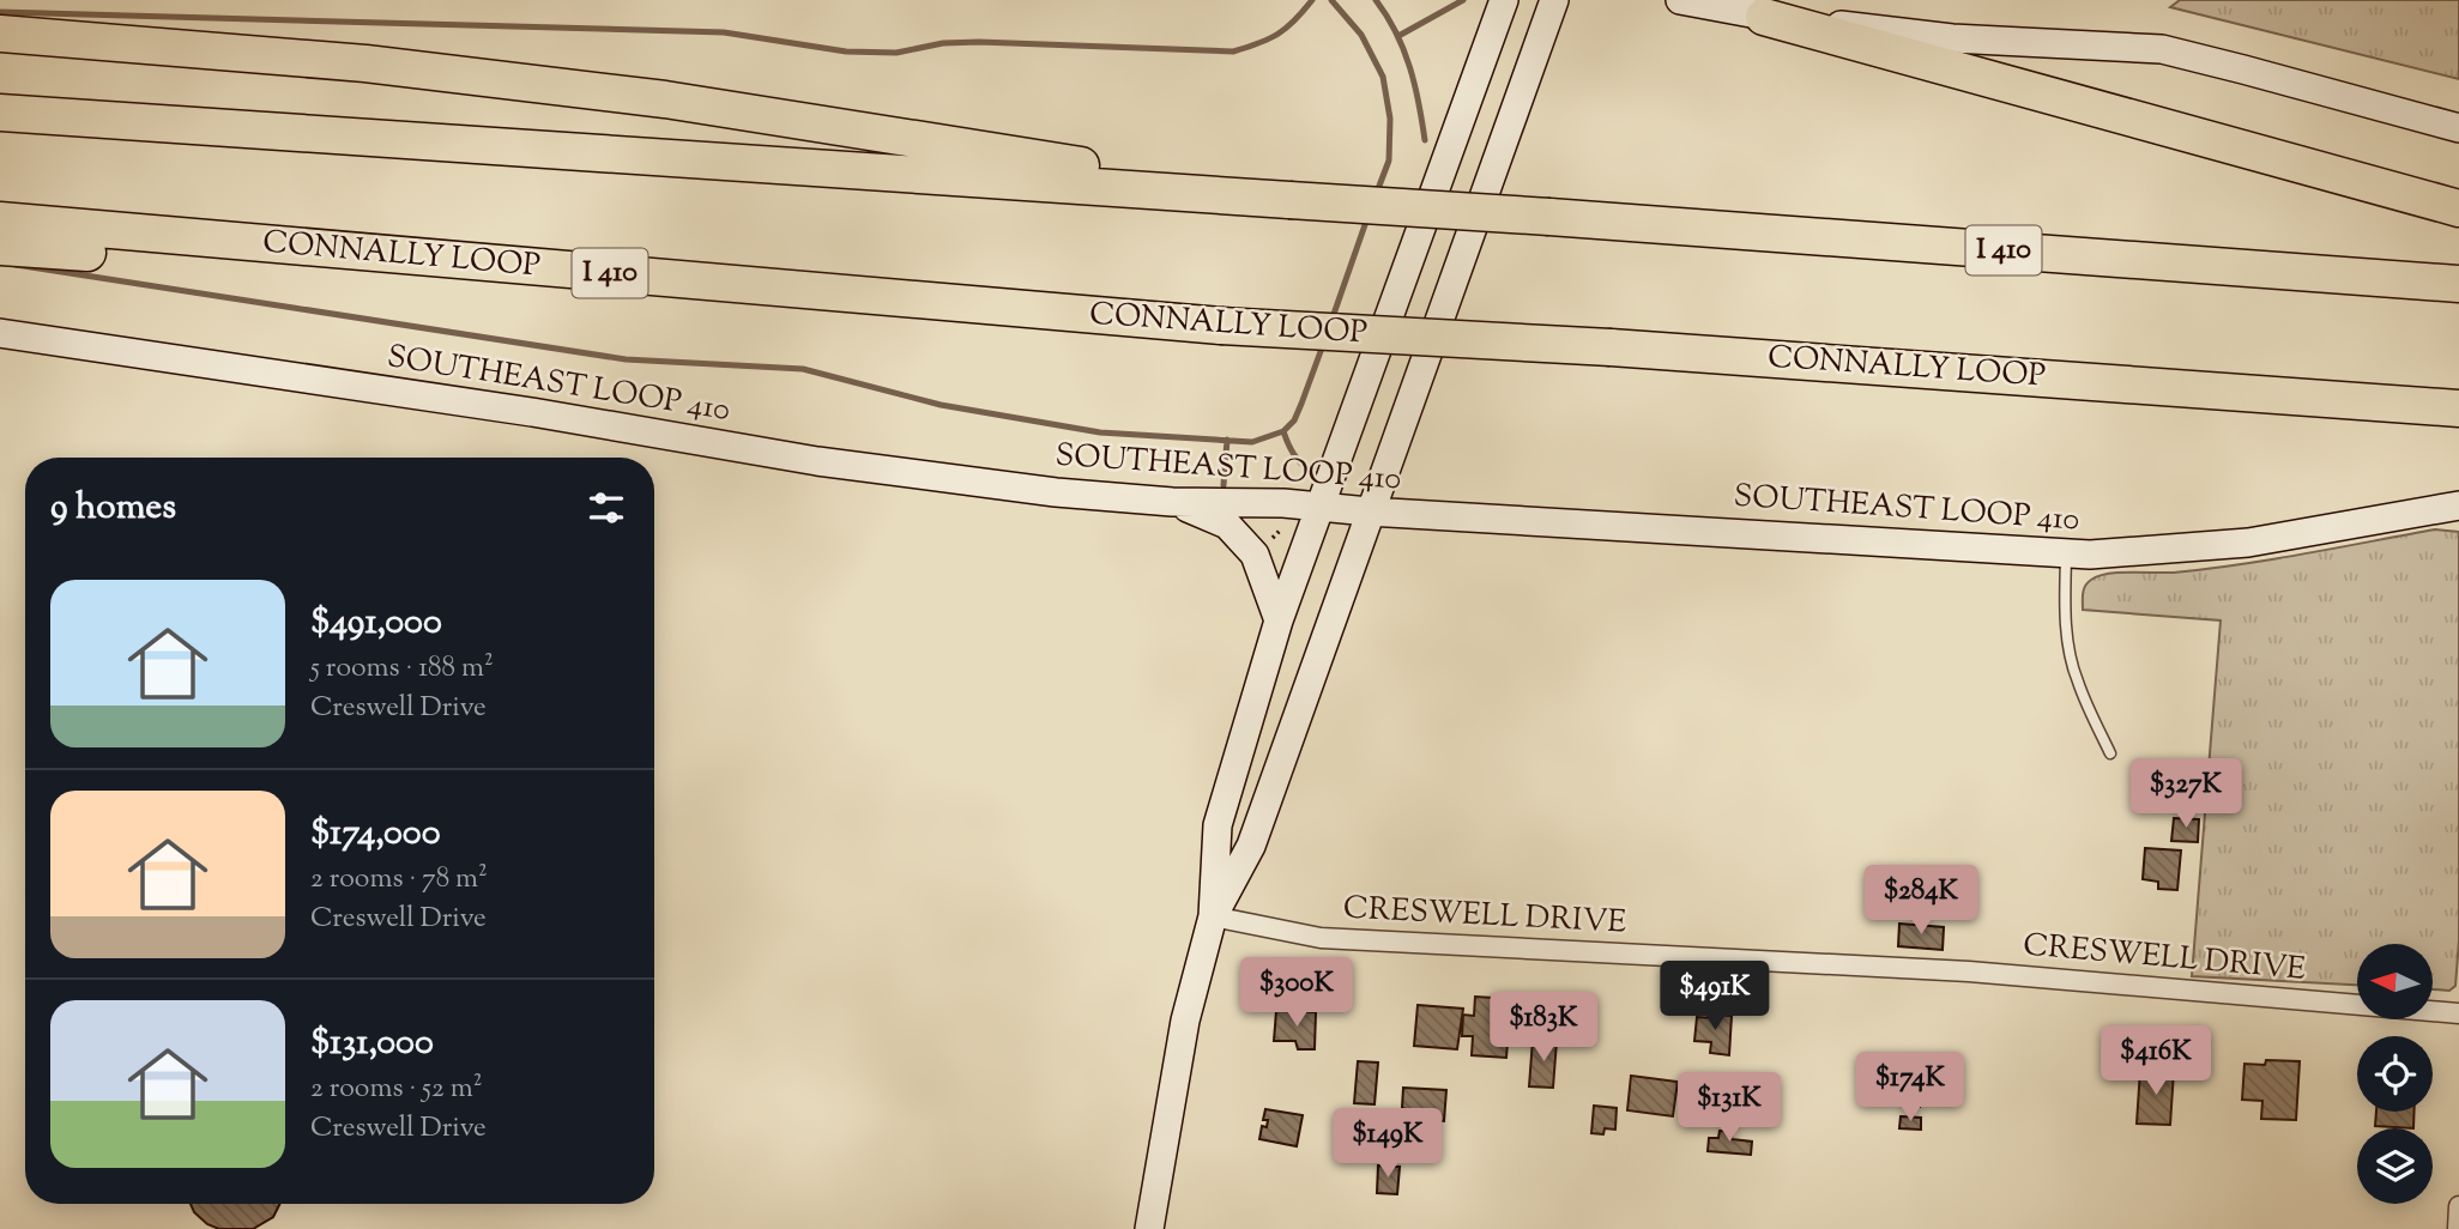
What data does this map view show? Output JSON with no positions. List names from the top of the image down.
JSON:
{
  "streets": {
    "highway": ["I 410", "CONNALLY LOOP"],
    "main road": ["SOUTHEAST LOOP 410"],
    "street": ["CRESWELL DRIVE"]
  },
  "north": "left",
  "page": {
    "heading": "9 homes",
    "list": [
      {
        "name": "$491,000",
        "note": "5 rooms · 188 m² · Creswell Drive"
      },
      {
        "name": "$174,000",
        "note": "2 rooms · 78 m² · Creswell Drive"
      },
      {
        "name": "$131,000",
        "note": "2 rooms · 52 m² · Creswell Drive"
      }
    ],
    "price": [
      "$327K",
      "$284K",
      "$300K",
      "$491K",
      "$183K",
      "$416K",
      "$174K",
      "$131K",
      "$149K"
    ]
  }
}
